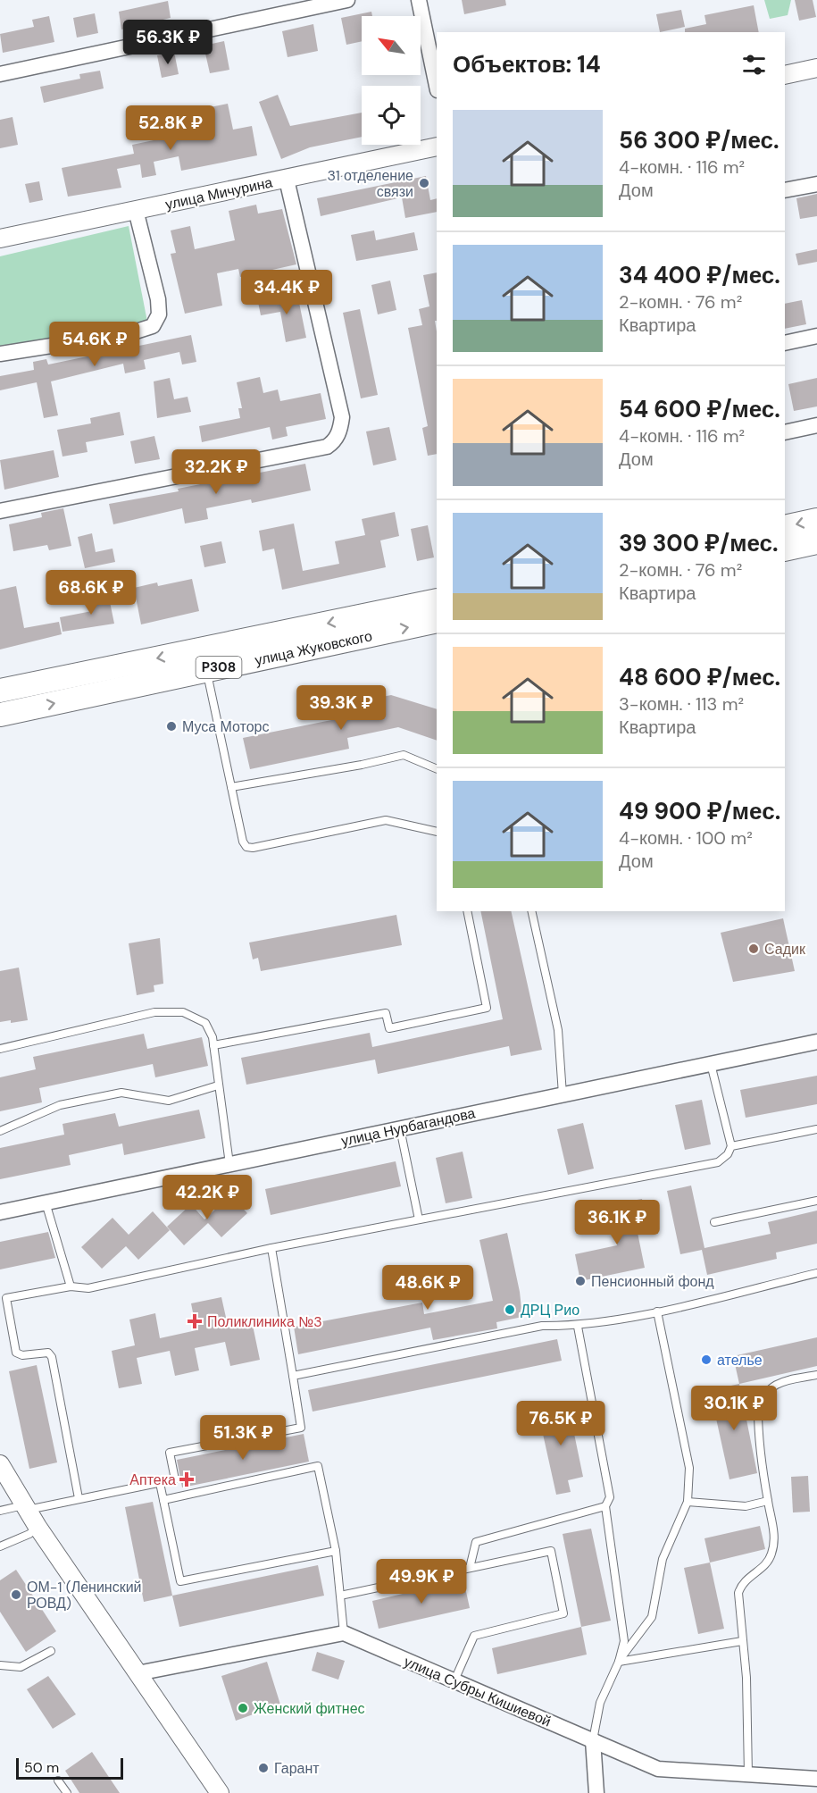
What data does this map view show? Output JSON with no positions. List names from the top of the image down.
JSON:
{
  "streets": {
    "main road": ["улица Жуковского", "P308"],
    "street": ["улица Мичурина", "улица Нурбагандова", "улица Субры Кишиевой"]
  },
  "places": {
    "other": [
      "31 отделение связи",
      "Муса Моторс",
      "Садик",
      "Пенсионный фонд",
      "ДРЦ Рио",
      "ателье",
      "ОМ-1 (Ленинский РОВД)",
      "Женский фитнес",
      "Гарант"
    ],
    "health": ["Поликлиника №3", "Аптека"]
  },
  "scale_bar": "50 m",
  "north": "top left",
  "page": {
    "price": [
      "56.3K ₽",
      "52.8K ₽",
      "34.4K ₽",
      "54.6K ₽",
      "32.2K ₽",
      "68.6K ₽",
      "39.3K ₽",
      "42.2K ₽",
      "36.1K ₽",
      "48.6K ₽",
      "30.1K ₽",
      "76.5K ₽",
      "51.3K ₽",
      "49.9K ₽"
    ],
    "heading": "Объектов: 14",
    "list": [
      {
        "name": "56 300 ₽/мес.",
        "note": "4-комн. · 116 m² · Дом"
      },
      {
        "name": "34 400 ₽/мес.",
        "note": "2-комн. · 76 m² · Квартира"
      },
      {
        "name": "54 600 ₽/мес.",
        "note": "4-комн. · 116 m² · Дом"
      },
      {
        "name": "39 300 ₽/мес.",
        "note": "2-комн. · 76 m² · Квартира"
      },
      {
        "name": "48 600 ₽/мес.",
        "note": "3-комн. · 113 m² · Квартира"
      },
      {
        "name": "49 900 ₽/мес.",
        "note": "4-комн. · 100 m² · Дом"
      }
    ],
    "scale": "50 m"
  }
}
